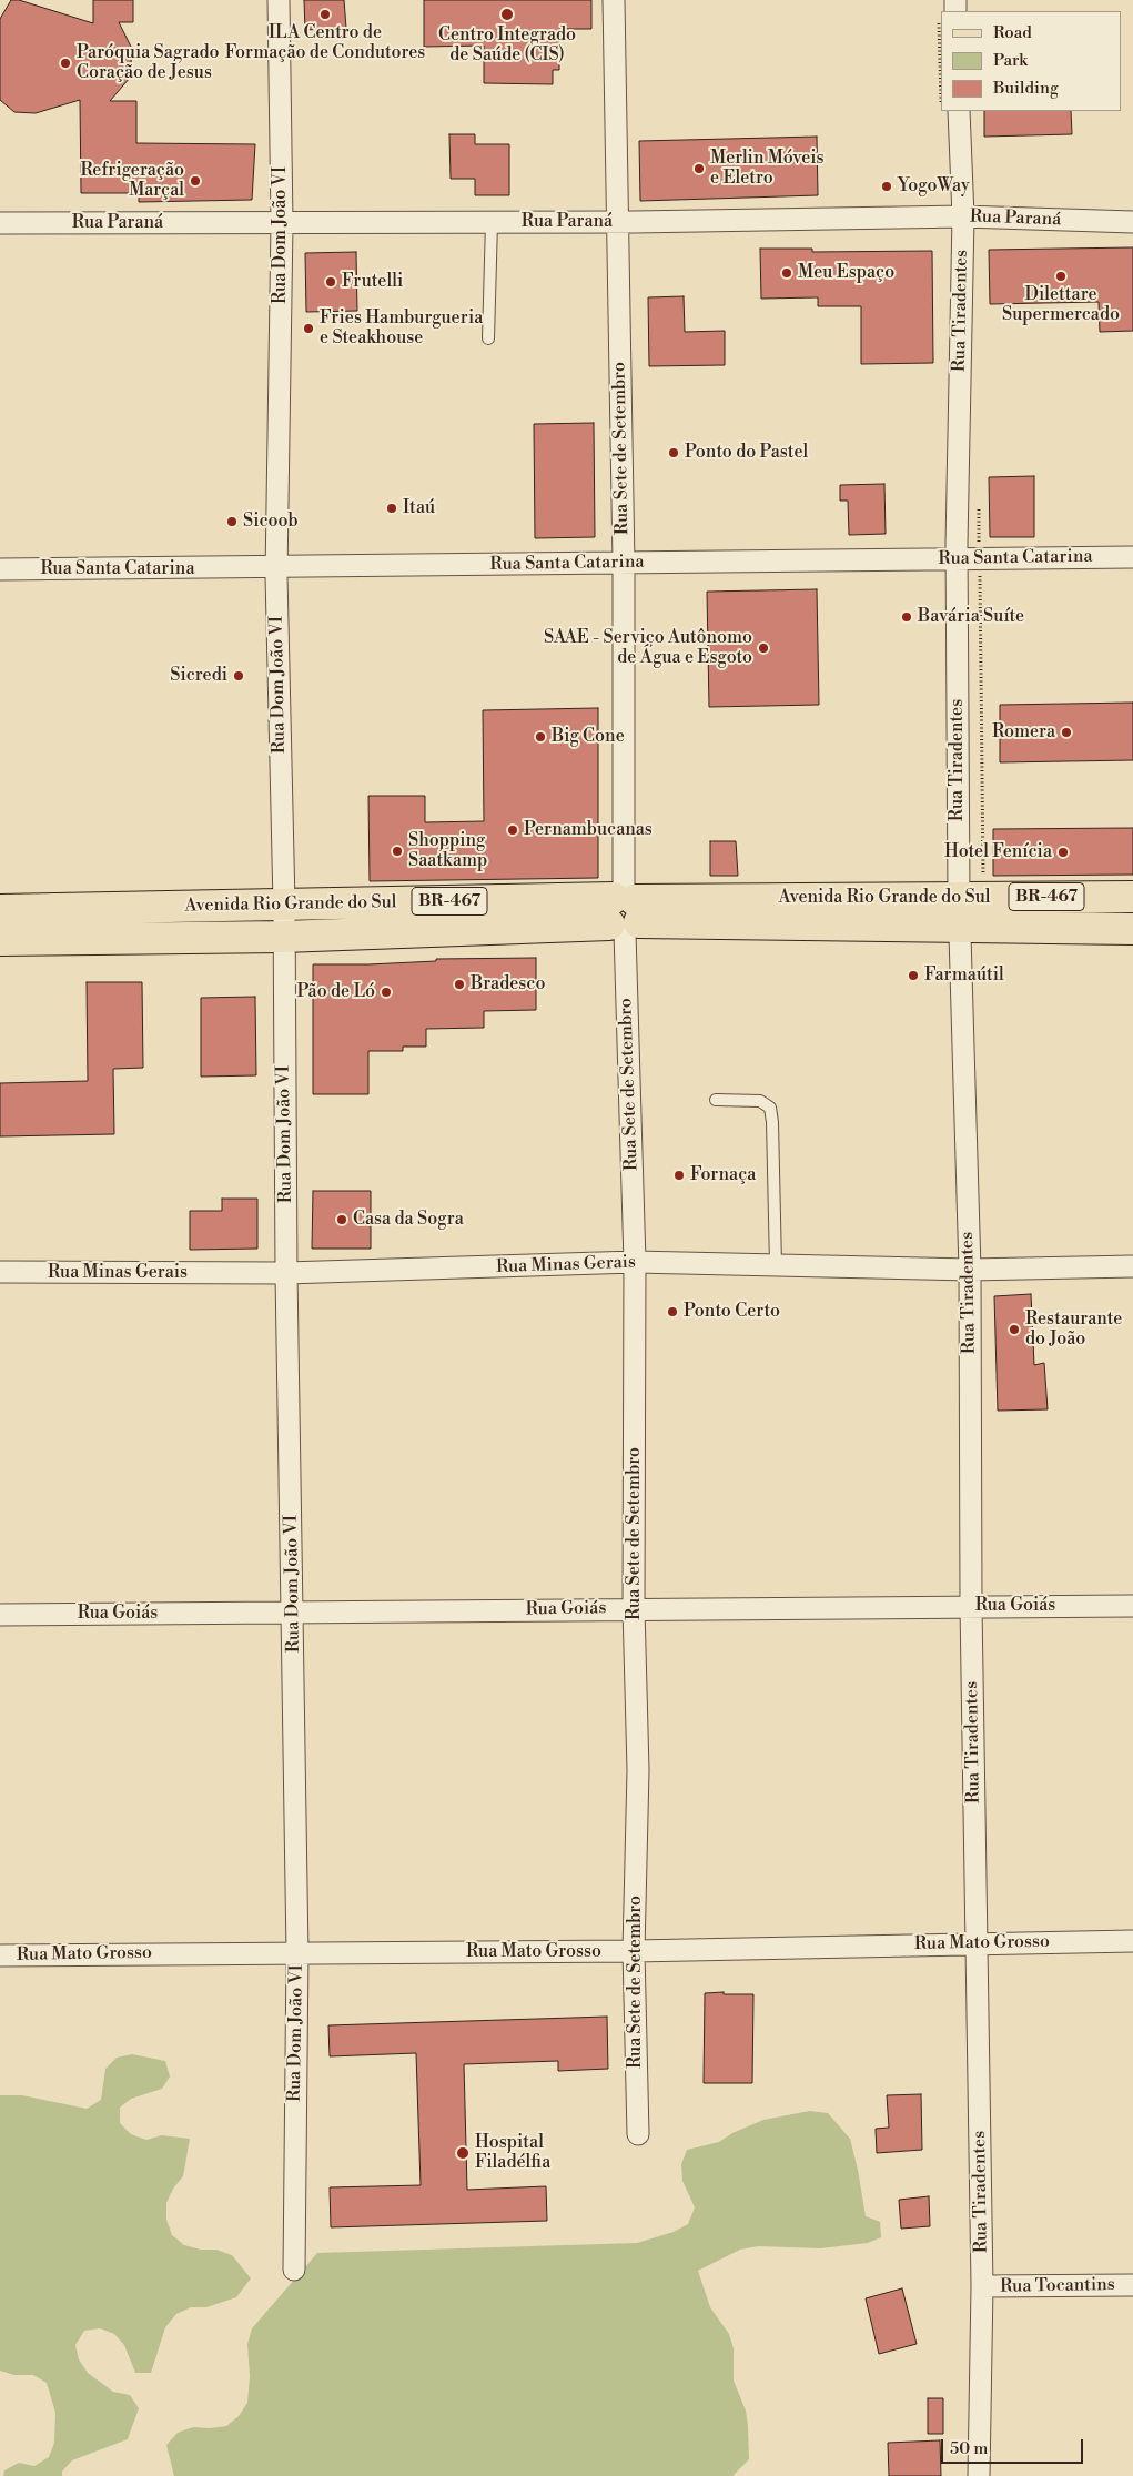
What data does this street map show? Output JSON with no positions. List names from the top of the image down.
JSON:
{
  "streets": {
    "main road": ["BR-467", "Avenida Rio Grande do Sul"],
    "street": [
      "Rua Paraná",
      "Rua Dom João VI",
      "Rua Tiradentes",
      "Rua Sete de Setembro",
      "Rua Santa Catarina",
      "Rua Minas Gerais",
      "Rua Goiás",
      "Rua Mato Grosso",
      "Rua Tocantins"
    ]
  },
  "crossings": [
    ["Rua Paraná", "Rua Dom João VI"],
    ["Rua Paraná", "Rua Tiradentes"],
    ["Rua Paraná", "Rua Sete de Setembro"],
    ["Rua Dom João VI", "Rua Santa Catarina"],
    ["Rua Dom João VI", "Avenida Rio Grande do Sul"],
    ["Rua Dom João VI", "Rua Minas Gerais"],
    ["Rua Dom João VI", "Rua Goiás"],
    ["Rua Dom João VI", "Rua Mato Grosso"],
    ["Rua Tiradentes", "Rua Santa Catarina"],
    ["Rua Tiradentes", "Avenida Rio Grande do Sul"],
    ["Rua Tiradentes", "Rua Minas Gerais"],
    ["Rua Tiradentes", "Rua Goiás"],
    ["Rua Tiradentes", "Rua Mato Grosso"],
    ["Rua Tiradentes", "Rua Tocantins"],
    ["Rua Sete de Setembro", "Rua Santa Catarina"],
    ["Rua Sete de Setembro", "Avenida Rio Grande do Sul"],
    ["Rua Sete de Setembro", "Rua Minas Gerais"],
    ["Rua Sete de Setembro", "Rua Goiás"],
    ["Rua Sete de Setembro", "Rua Mato Grosso"]
  ],
  "places": [
    "ILA Centro de Formação de Condutores",
    "Centro Integrado de Saúde (CIS)",
    "Paróquia Sagrado Coração de Jesus",
    "Merlin Móveis e Eletro",
    "Refrigeração Marçal",
    "YogoWay",
    "Meu Espaço",
    "Dilettare Supermercado",
    "Frutelli",
    "Fries Hamburgueria e Steakhouse",
    "Ponto do Pastel",
    "Itaú",
    "Sicoob",
    "Bavária Suíte",
    "SAAE - Serviço Autônomo de Água e Esgoto",
    "Sicredi",
    "Romera",
    "Big Cone",
    "Pernambucanas",
    "Shopping Saatkamp",
    "Hotel Fenícia",
    "Farmaútil",
    "Bradesco",
    "Pão de Ló",
    "Fornaça",
    "Casa da Sogra",
    "Ponto Certo",
    "Restaurante do João",
    "Hospital Filadélfia"
  ],
  "legend": ["Road", "Park", "Building"],
  "scale_bar": "50 m"
}
